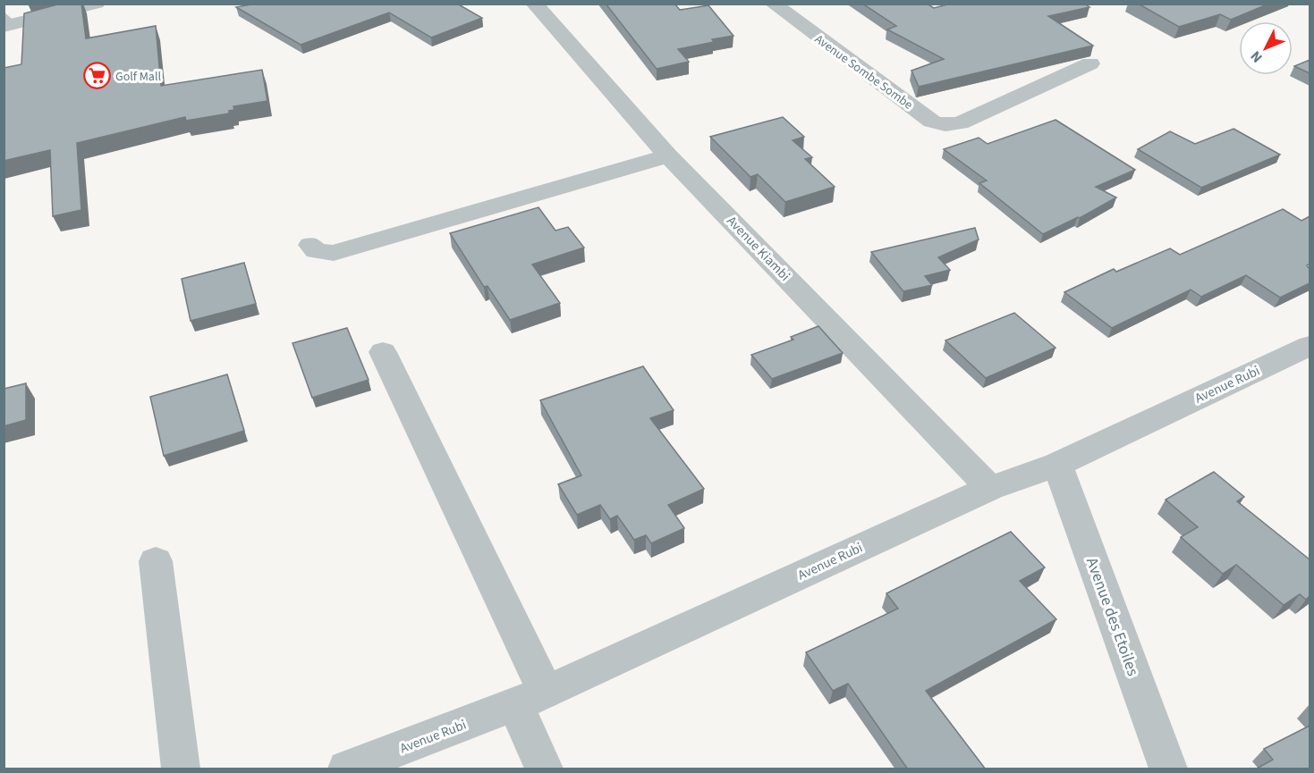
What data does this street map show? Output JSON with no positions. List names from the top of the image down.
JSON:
{
  "streets": {
    "street": [
      "Avenue Sombe Sombe",
      "Avenue Kiambi",
      "Avenue Rubi",
      "Avenue des Etoiles"
    ]
  },
  "crossings": [
    ["Avenue Kiambi", "Avenue Rubi"],
    ["Avenue Rubi", "Avenue des Etoiles"]
  ],
  "places": {
    "supermarket": ["Golf Mall"]
  },
  "north": "bottom left"
}
